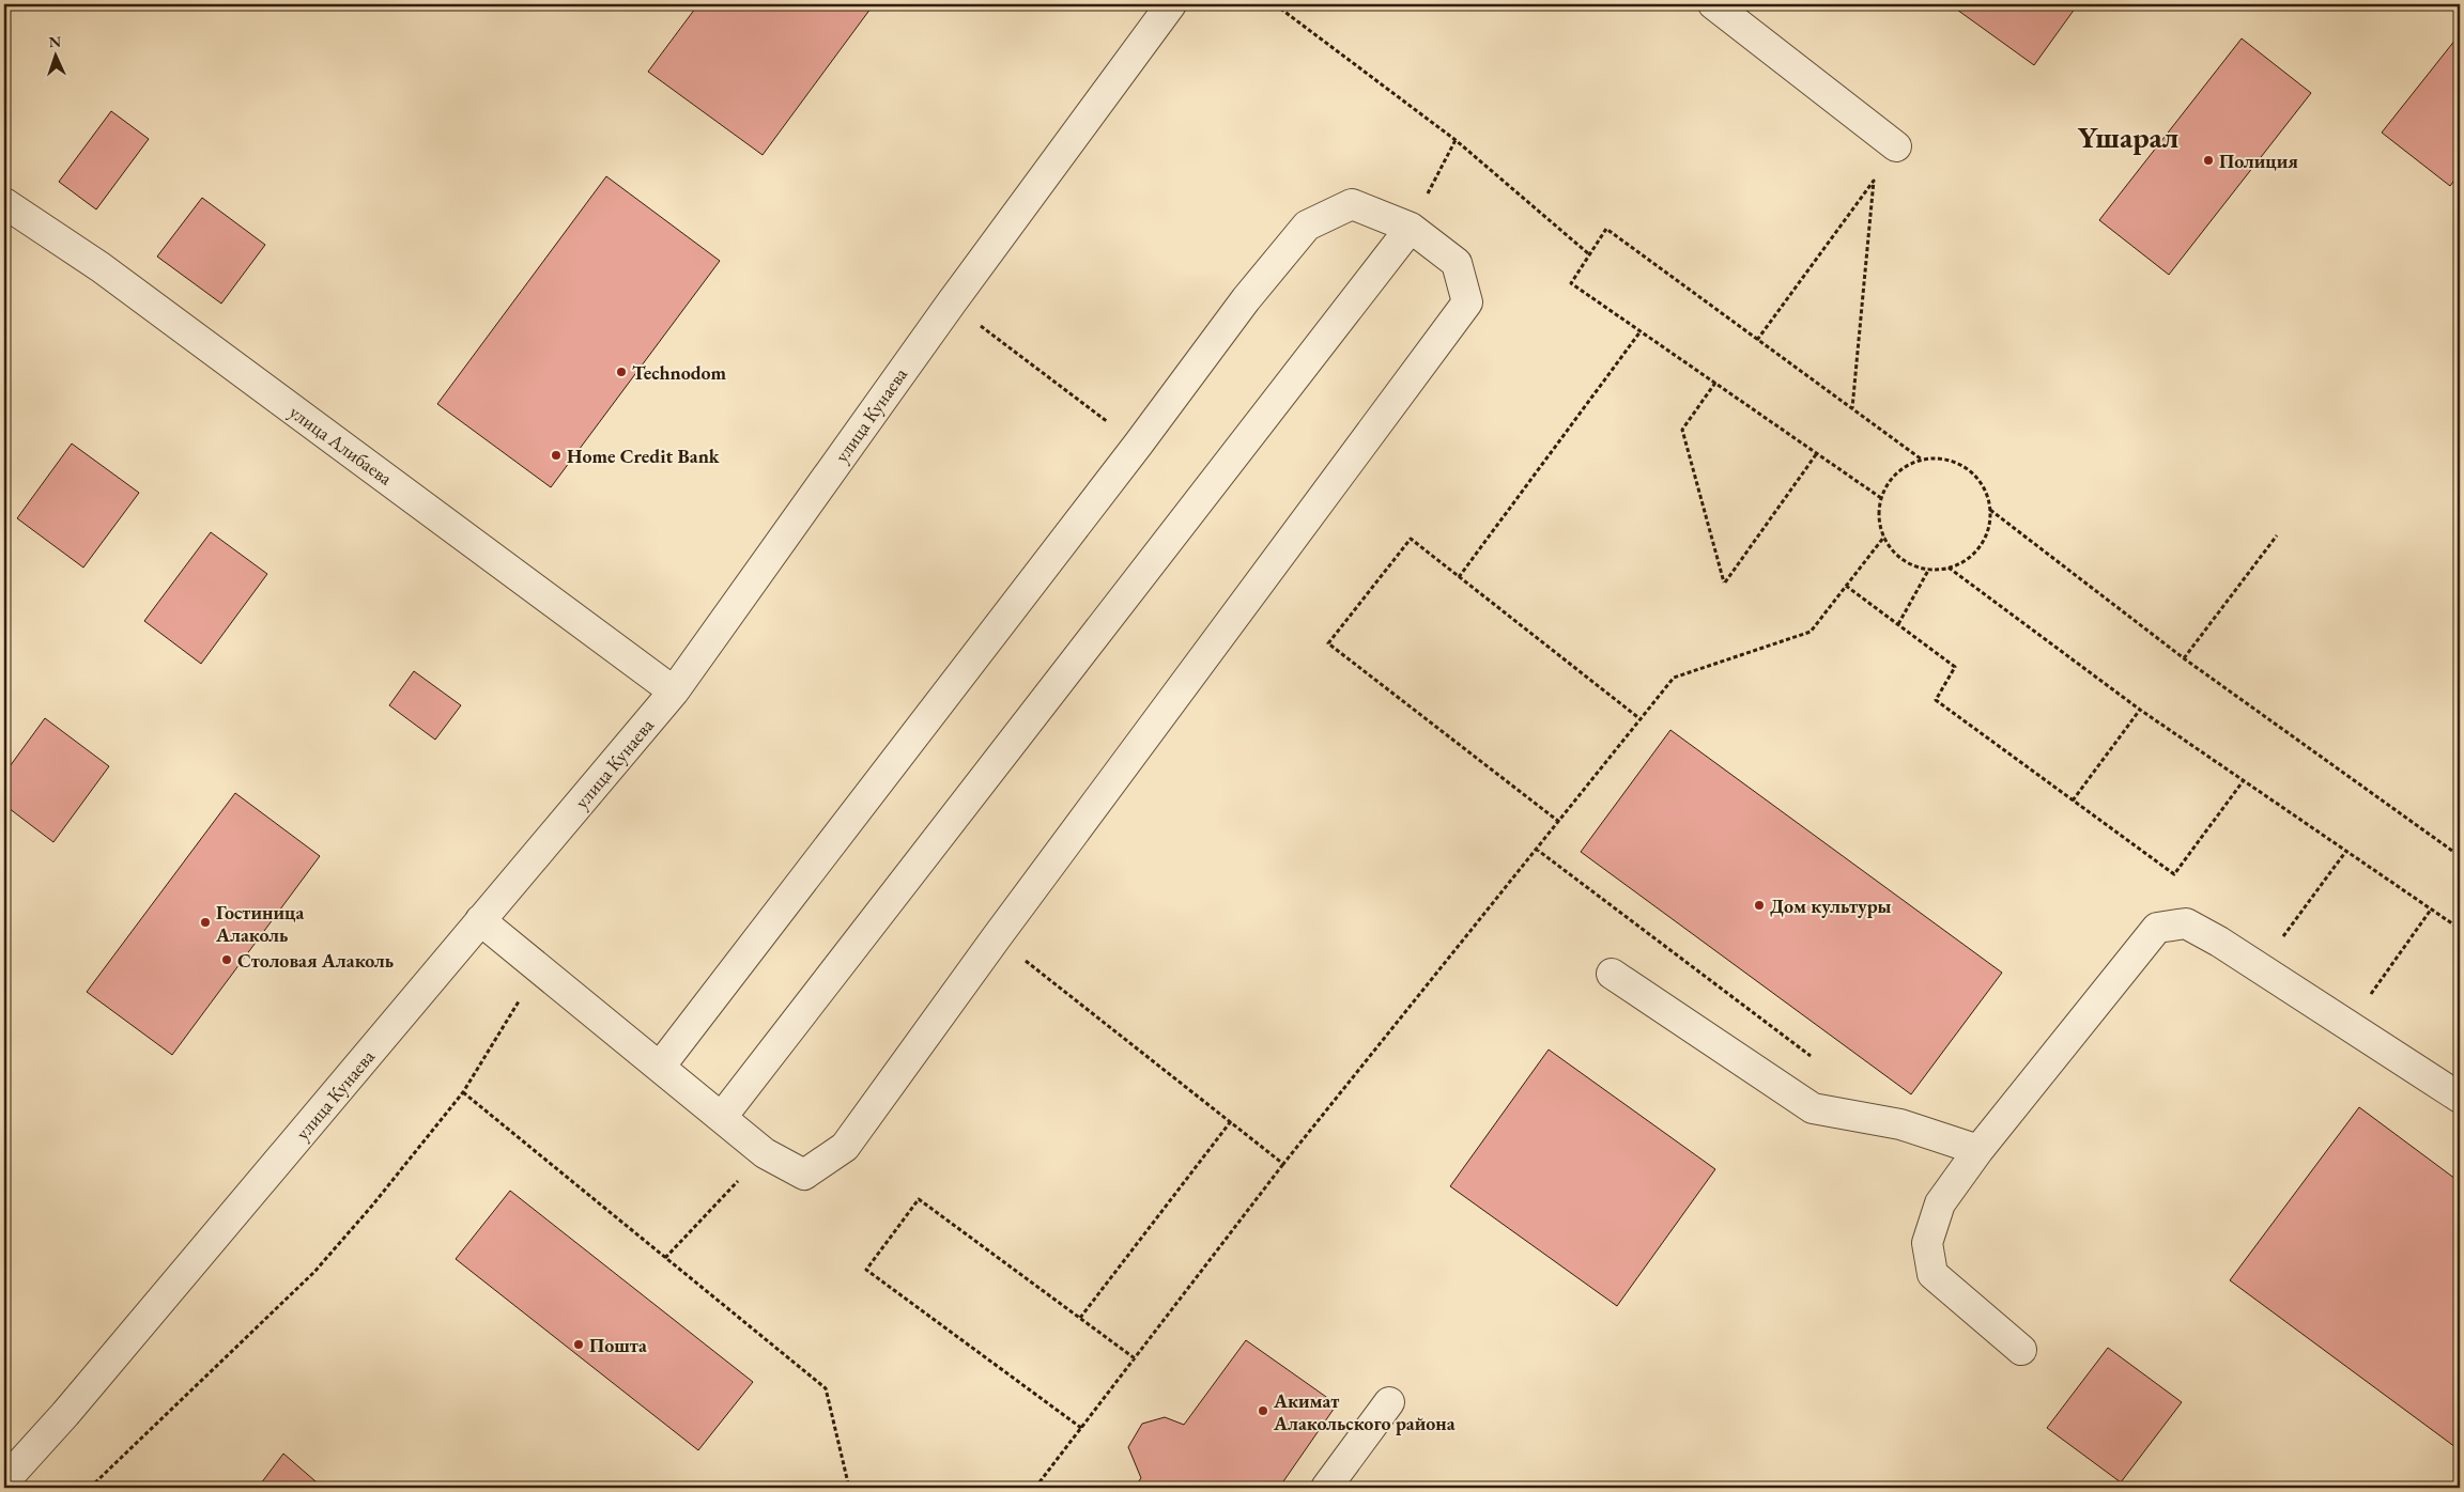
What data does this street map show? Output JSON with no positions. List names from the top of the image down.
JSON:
{
  "streets": {
    "street": ["улица Кунаева", "улица Алибаева"]
  },
  "crossings": [
    ["улица Кунаева", "улица Алибаева"]
  ],
  "districts": ["Үшарал"],
  "places": [
    "Полиция",
    "Technodom",
    "Home Credit Bank",
    "Дом культуры",
    "Гостиница Алаколь",
    "Столовая Алаколь",
    "Пошта",
    "Акимат Алакольского района"
  ],
  "north": "top"
}
